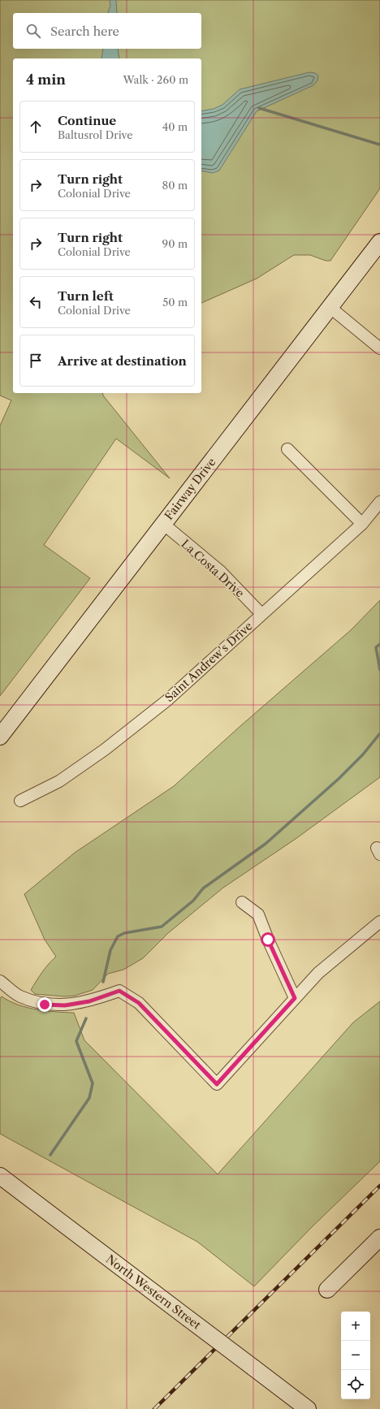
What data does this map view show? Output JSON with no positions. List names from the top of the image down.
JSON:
{
  "streets": {
    "main road": ["Fairway Drive", "North Western Street"],
    "street": ["La Costa Drive", "Saint Andrew's Drive"]
  },
  "crossings": [
    ["Fairway Drive", "La Costa Drive"],
    ["La Costa Drive", "Saint Andrew's Drive"]
  ],
  "page": {
    "search": "Search here",
    "heading": ["4 min", "Walk · 260 m"],
    "list": [
      ["Continue", "Baltusrol Drive", "40 m"],
      ["Turn right", "Colonial Drive", "80 m"],
      ["Turn right", "Colonial Drive", "90 m"],
      ["Turn left", "Colonial Drive", "50 m"],
      "Arrive at destination"
    ],
    "map_buttons": ["+", "−"]
  }
}
